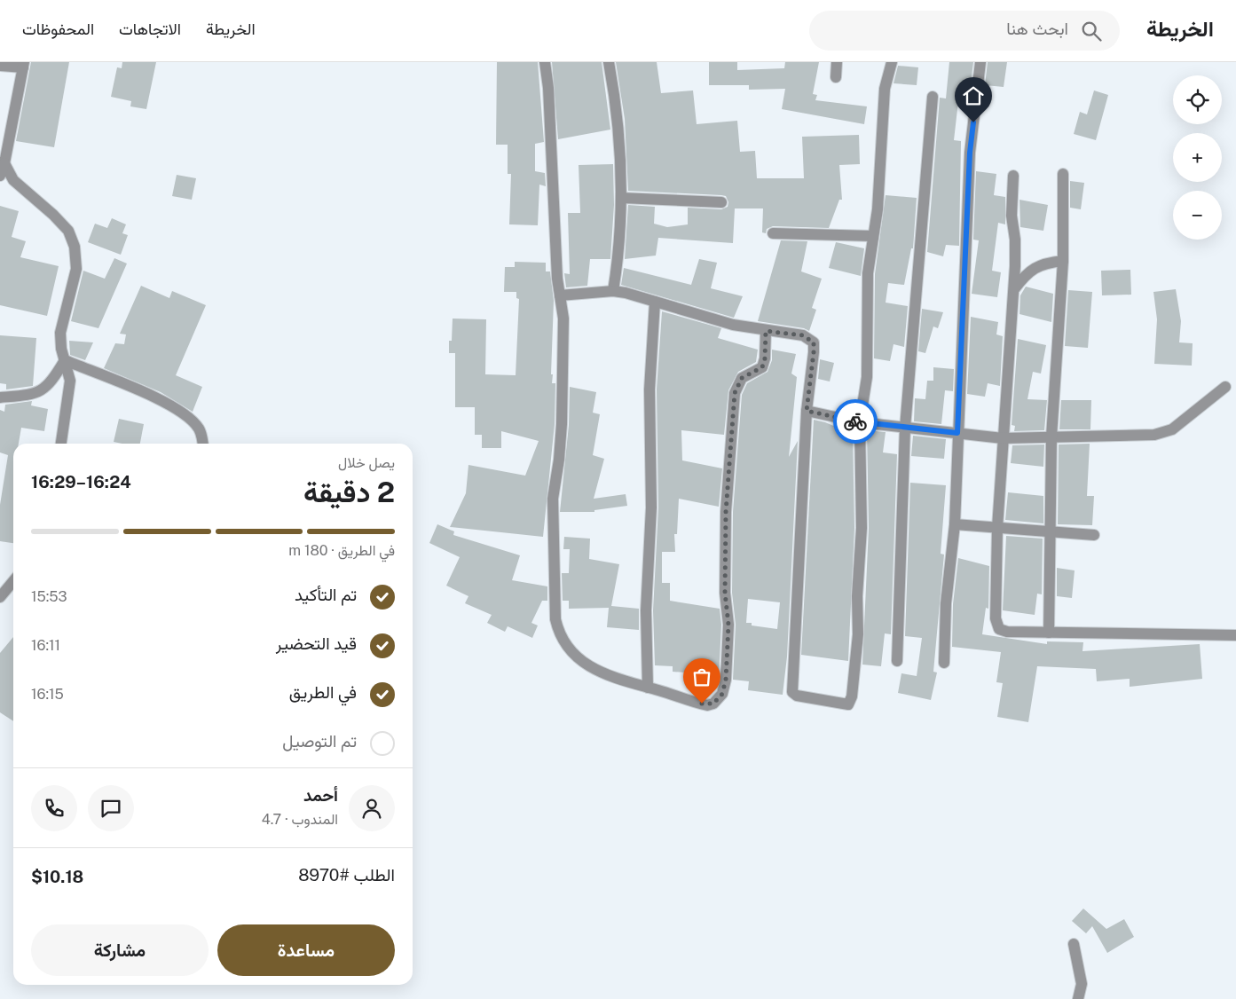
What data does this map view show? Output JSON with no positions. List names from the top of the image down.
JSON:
{
  "page": {
    "header": "الخريطة",
    "search": "ابحث هنا",
    "nav": ["الخريطة", "الاتجاهات", "المحفوظات"],
    "map_buttons": ["+", "−"],
    "heading": ["2 دقيقة", "يصل خلال", "16:24–16:29"],
    "panel": [
      "أحمد",
      "المندوب · 4.7",
      "الطلب #8970",
      "$10.18"
    ],
    "bar": "في الطريق · 180 m",
    "list": [
      ["تم التأكيد", "15:53"],
      ["قيد التحضير", "16:11"],
      ["في الطريق", "16:15"],
      "تم التوصيل"
    ],
    "buttons": ["مساعدة", "مشاركة"]
  }
}
